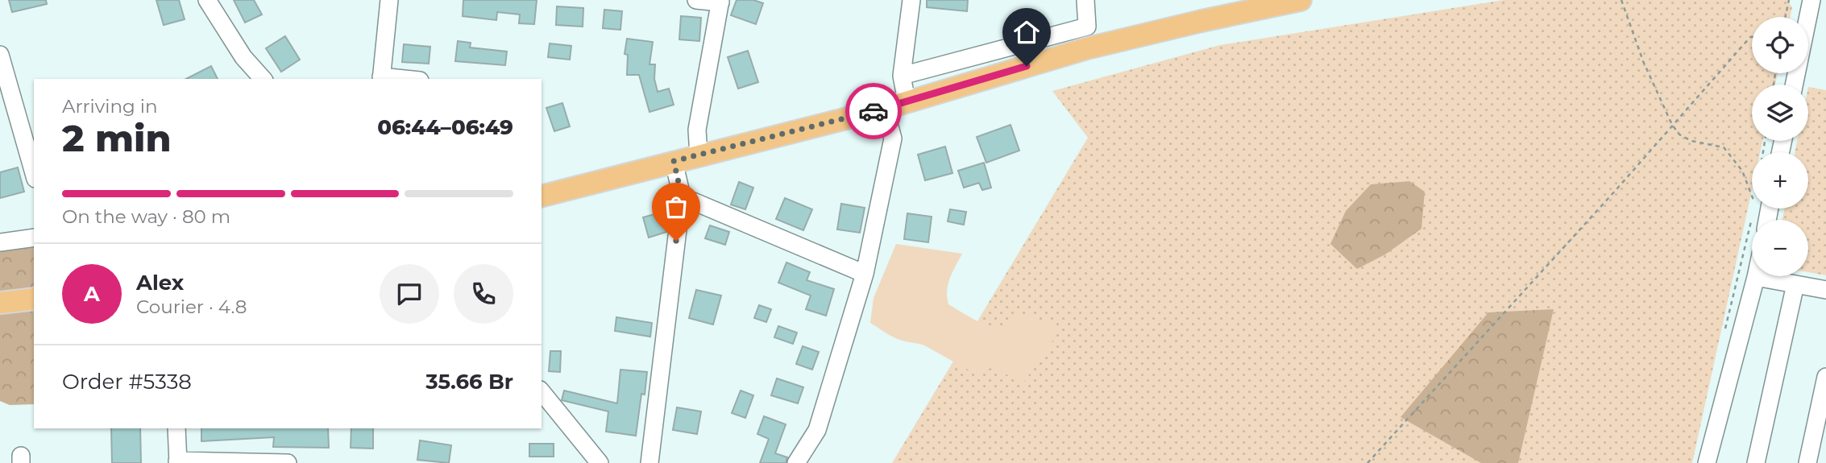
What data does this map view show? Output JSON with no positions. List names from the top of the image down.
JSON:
{
  "page": {
    "map_buttons": ["+", "−"],
    "heading": ["2 min", "Arriving in", "06:44–06:49"],
    "panel": [
      "Alex",
      "Courier · 4.8",
      "Order #5338",
      "35.66 Br"
    ],
    "bar": "On the way · 80 m",
    "round": "A"
  }
}
